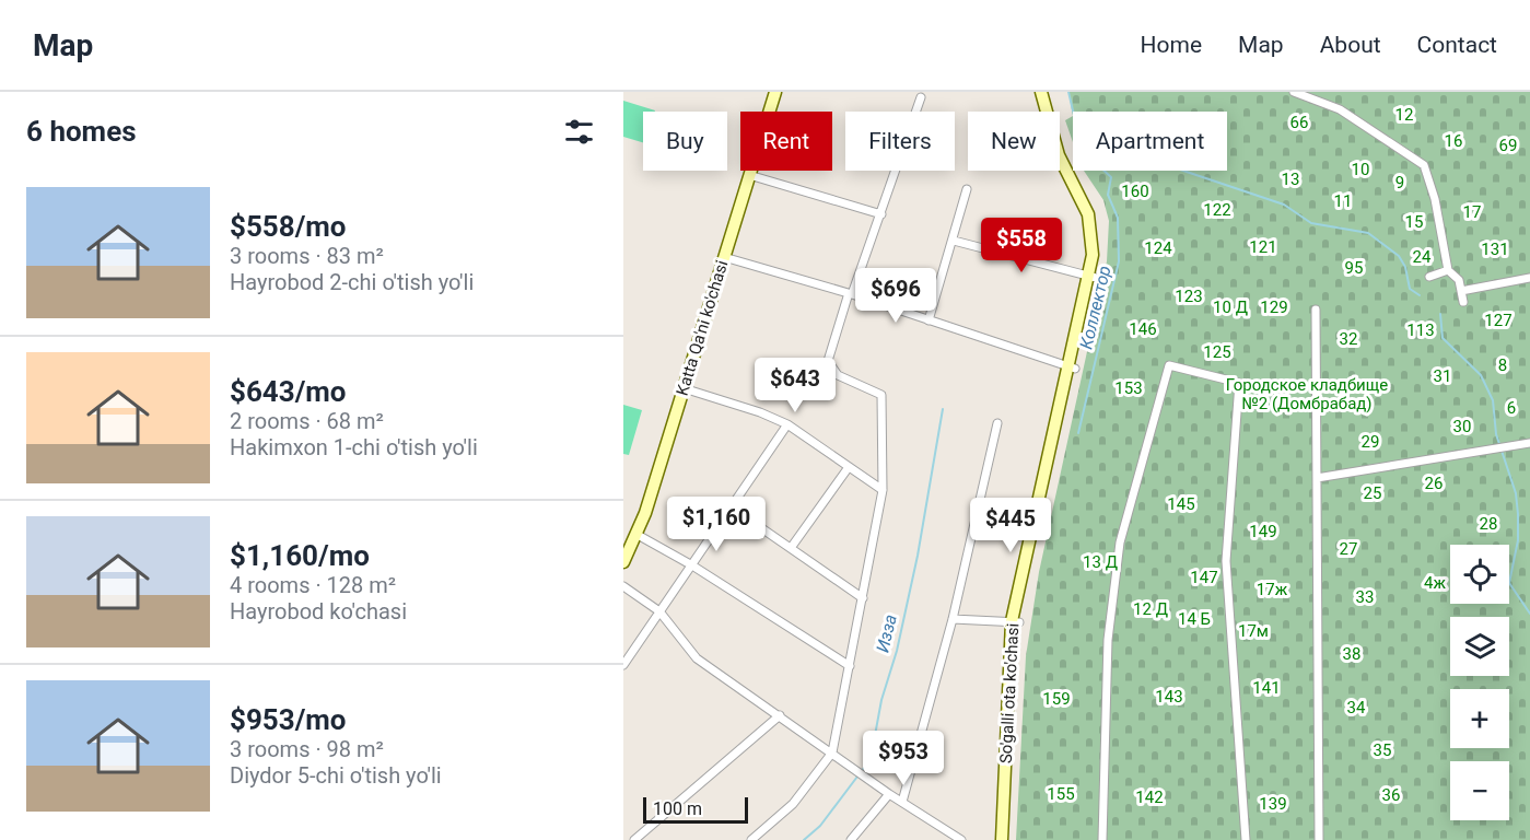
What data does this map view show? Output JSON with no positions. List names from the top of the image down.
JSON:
{
  "streets": {
    "main road": ["Katta Qa'ni ko'chasi", "So'galli ota ko'chasi"]
  },
  "water": ["Коллектор", "Изза"],
  "parks": [
    "12",
    "66",
    "16",
    "69",
    "10",
    "13",
    "9",
    "160",
    "11",
    "122",
    "17",
    "15",
    "121",
    "124",
    "131",
    "24",
    "95",
    "123",
    "10 Д",
    "129",
    "127",
    "146",
    "113",
    "32",
    "125",
    "8",
    "31",
    "Городское кладбище №2 (Домбрабад)",
    "153",
    "6",
    "30",
    "29",
    "26",
    "25",
    "145",
    "28",
    "149",
    "27",
    "13 Д",
    "147",
    "4ж",
    "17ж",
    "33",
    "12 Д",
    "14 Б",
    "17м",
    "38",
    "141",
    "143",
    "159",
    "34",
    "35",
    "155",
    "36",
    "142",
    "139"
  ],
  "scale_bar": "100 m",
  "page": {
    "header": "Map",
    "nav": [
      "Home",
      "Map",
      "About",
      "Contact"
    ],
    "heading": "6 homes",
    "chip": [
      "Buy",
      "Rent",
      "Filters",
      "New",
      "Apartment"
    ],
    "list": [
      {
        "name": "$558/mo",
        "note": "3 rooms · 83 m² · Hayrobod 2-chi o'tish yo'li"
      },
      {
        "name": "$643/mo",
        "note": "2 rooms · 68 m² · Hakimxon 1-chi o'tish yo'li"
      },
      {
        "name": "$1,160/mo",
        "note": "4 rooms · 128 m² · Hayrobod ko'chasi"
      },
      {
        "name": "$953/mo",
        "note": "3 rooms · 98 m² · Diydor 5-chi o'tish yo'li"
      }
    ],
    "price": [
      "$558",
      "$696",
      "$643",
      "$1,160",
      "$445",
      "$953"
    ],
    "map_buttons": ["+", "−"],
    "scale": "100 m"
  }
}
